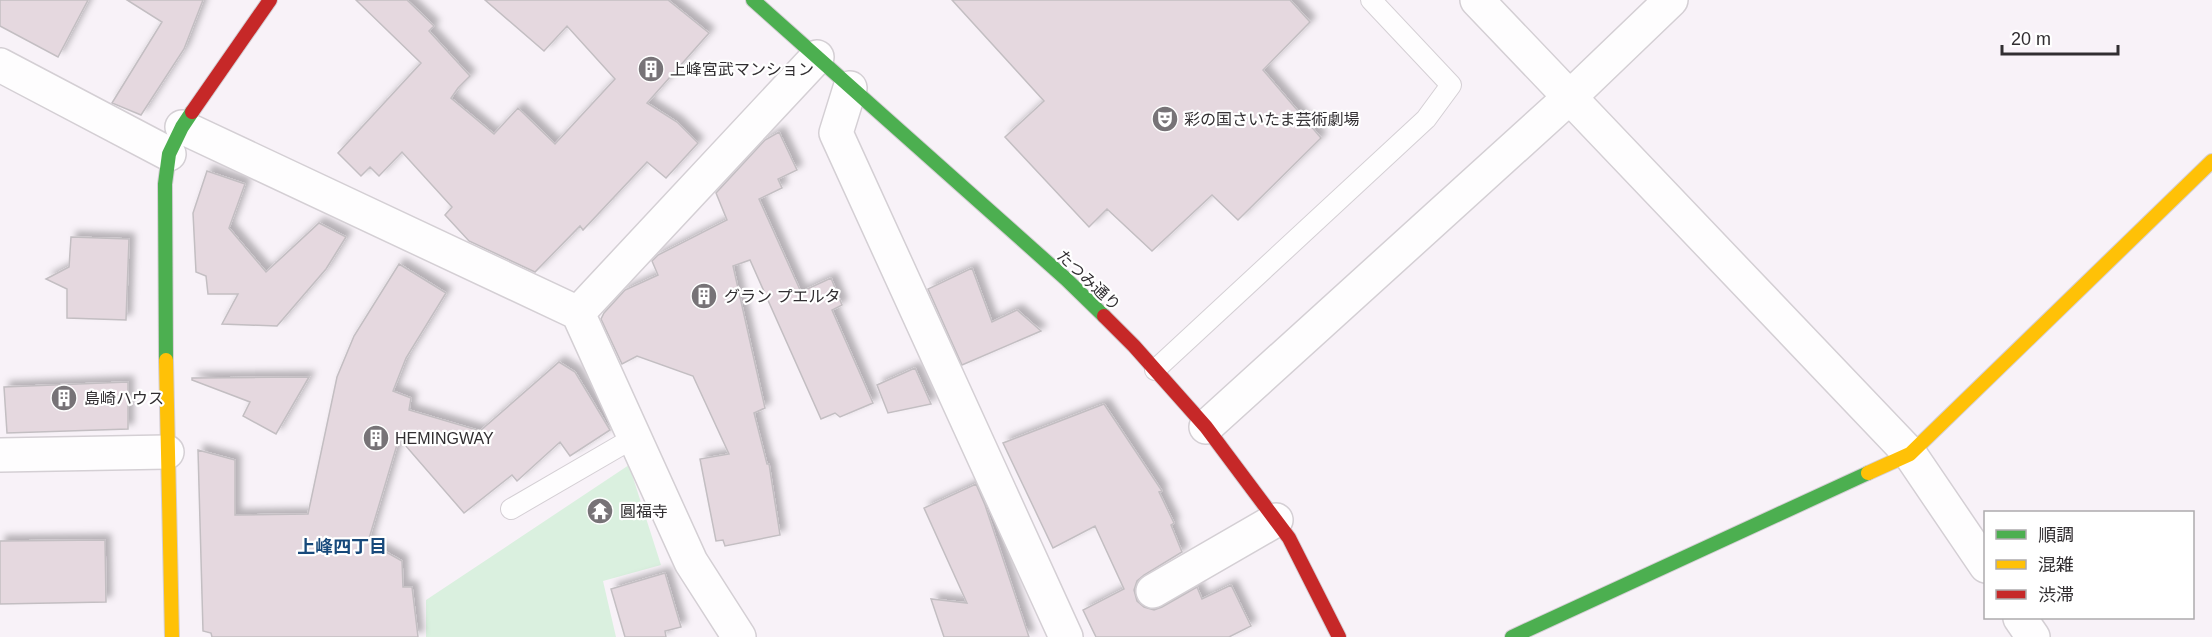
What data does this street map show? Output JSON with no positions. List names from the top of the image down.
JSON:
{
  "streets": {
    "street": ["たつみ通り"]
  },
  "districts": ["上峰四丁目"],
  "places": {
    "building": [
      "上峰宮武マンション",
      "グラン プエルタ",
      "島崎ハウス",
      "HEMINGWAY"
    ],
    "theatre": ["彩の国さいたま芸術劇場"],
    "temple": ["圓福寺"]
  },
  "legend": ["順調", "混雑", "渋滞"],
  "scale_bar": "20 m"
}
